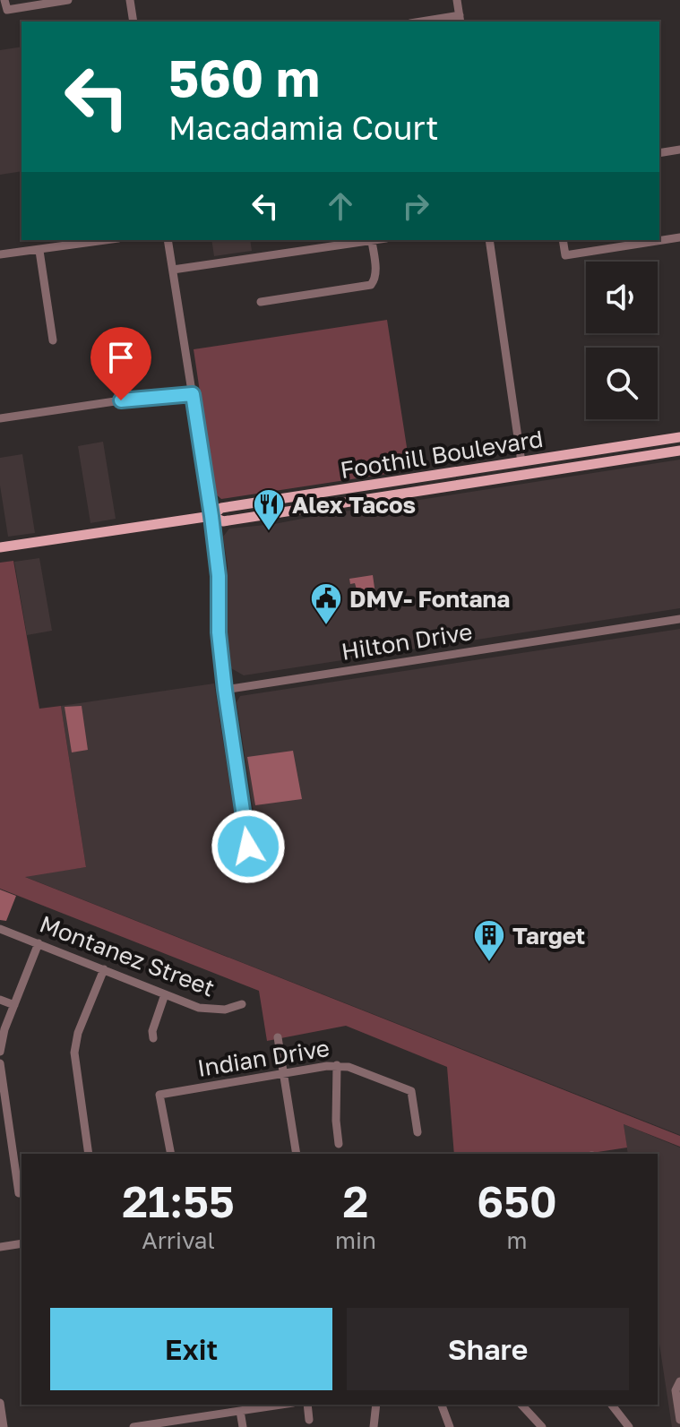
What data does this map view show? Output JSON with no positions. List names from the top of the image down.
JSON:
{
  "streets": {
    "main road": ["Foothill Boulevard"],
    "street": ["Hilton Drive", "Montanez Street", "Indian Drive"]
  },
  "places": {
    "restaurant": ["Alex Tacos"],
    "public building": ["DMV- Fontana"],
    "building": ["Target"]
  },
  "page": {
    "turn": ["560 m", "Macadamia Court"],
    "eta": [
      "21:55",
      "Arrival",
      "2",
      "min",
      "650",
      "m"
    ],
    "buttons": ["Exit", "Share"]
  }
}
